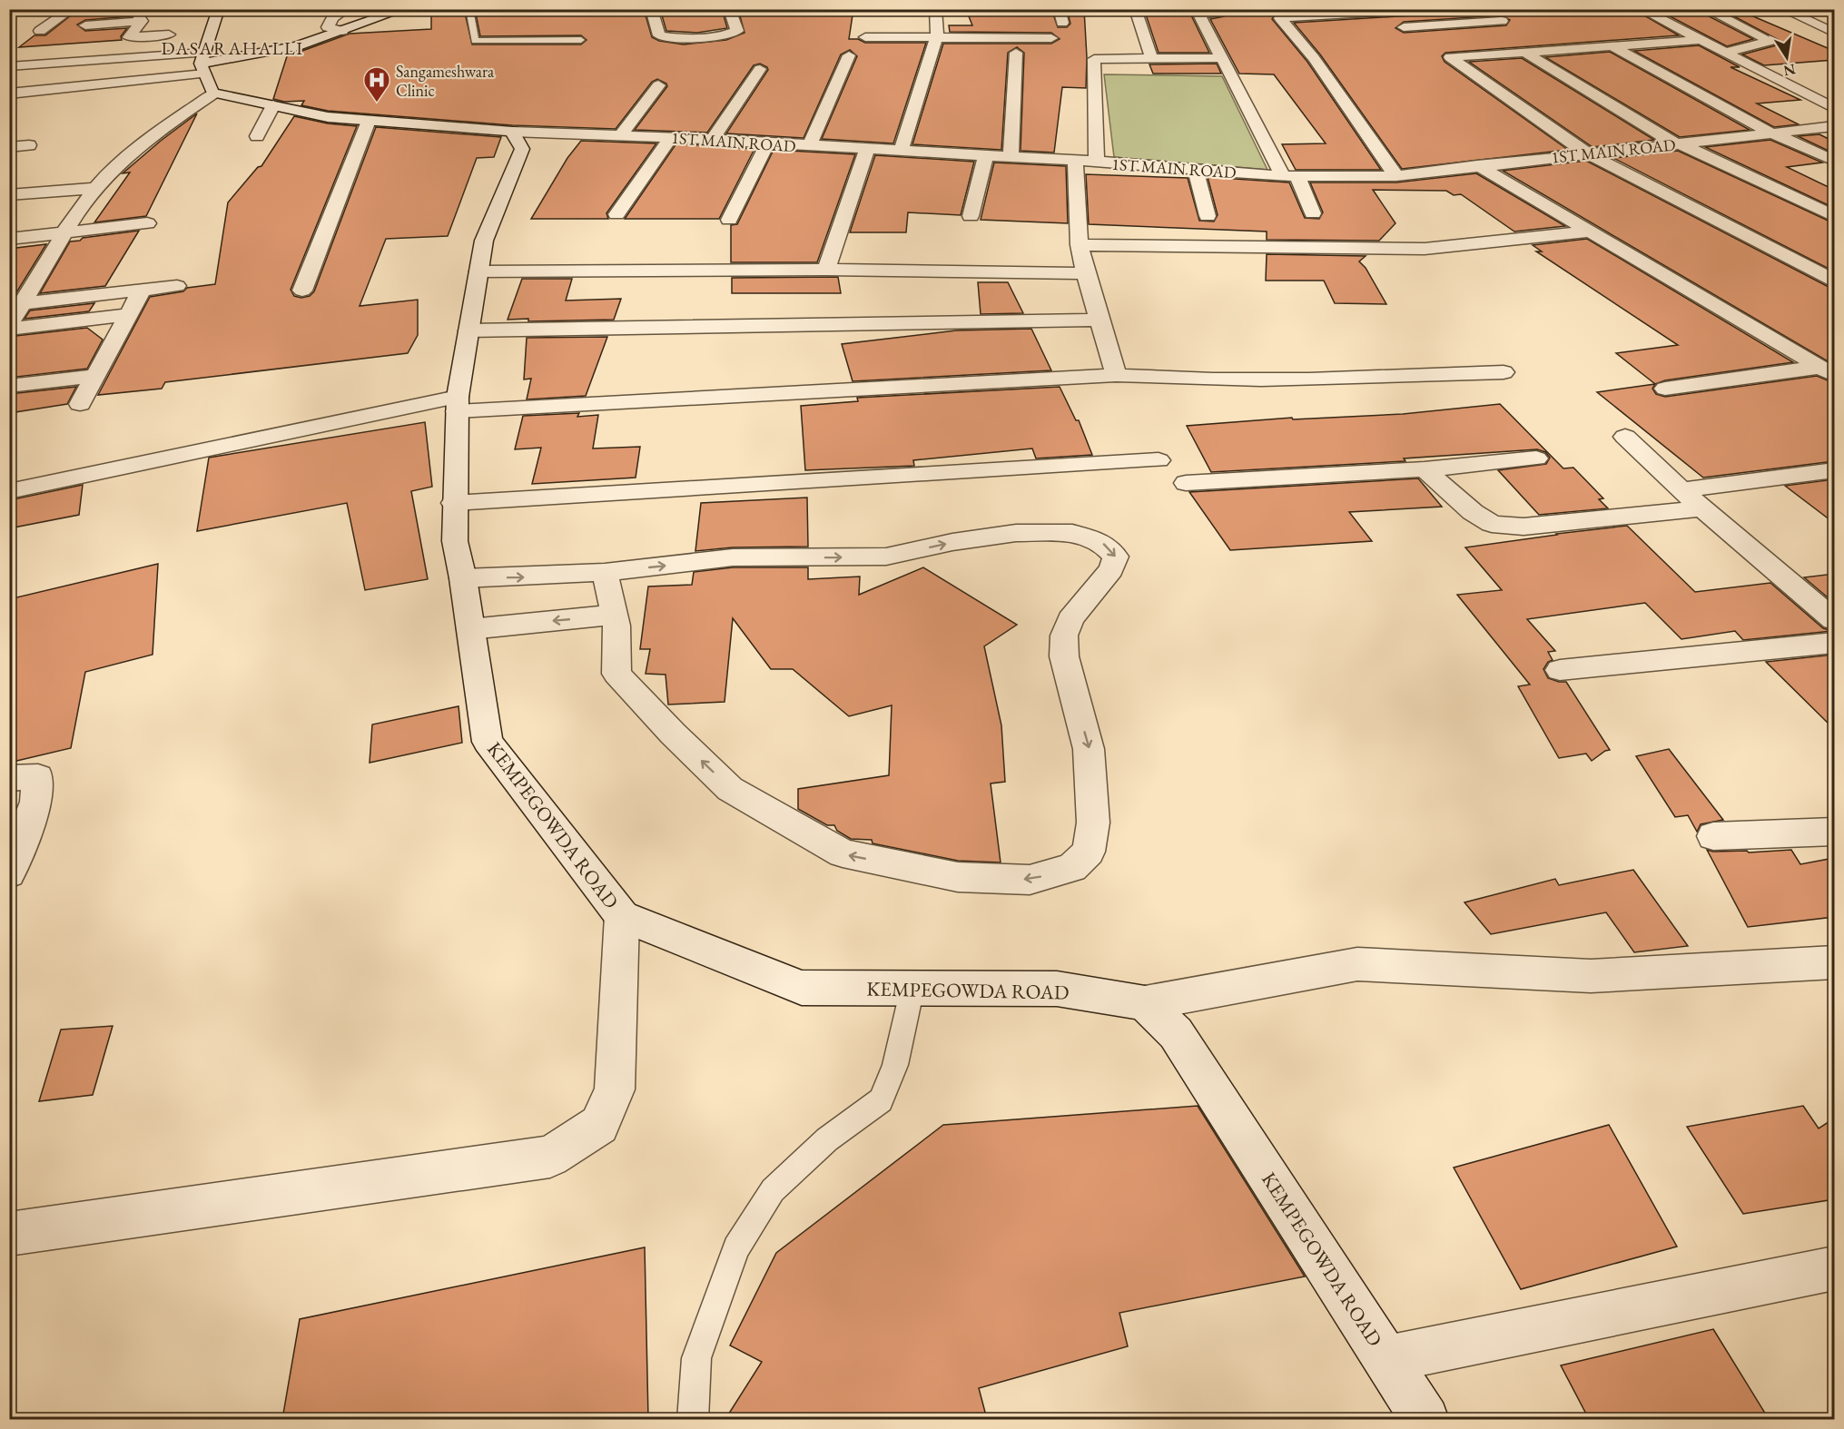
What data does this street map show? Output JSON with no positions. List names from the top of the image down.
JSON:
{
  "streets": {
    "street": ["1ST MAIN ROAD", "KEMPEGOWDA ROAD"]
  },
  "crossings": [
    ["1ST MAIN ROAD", "KEMPEGOWDA ROAD"]
  ],
  "districts": ["DASARAHALLI"],
  "places": {
    "hospital": ["Sangameshwara Clinic"]
  },
  "north": "bottom"
}
